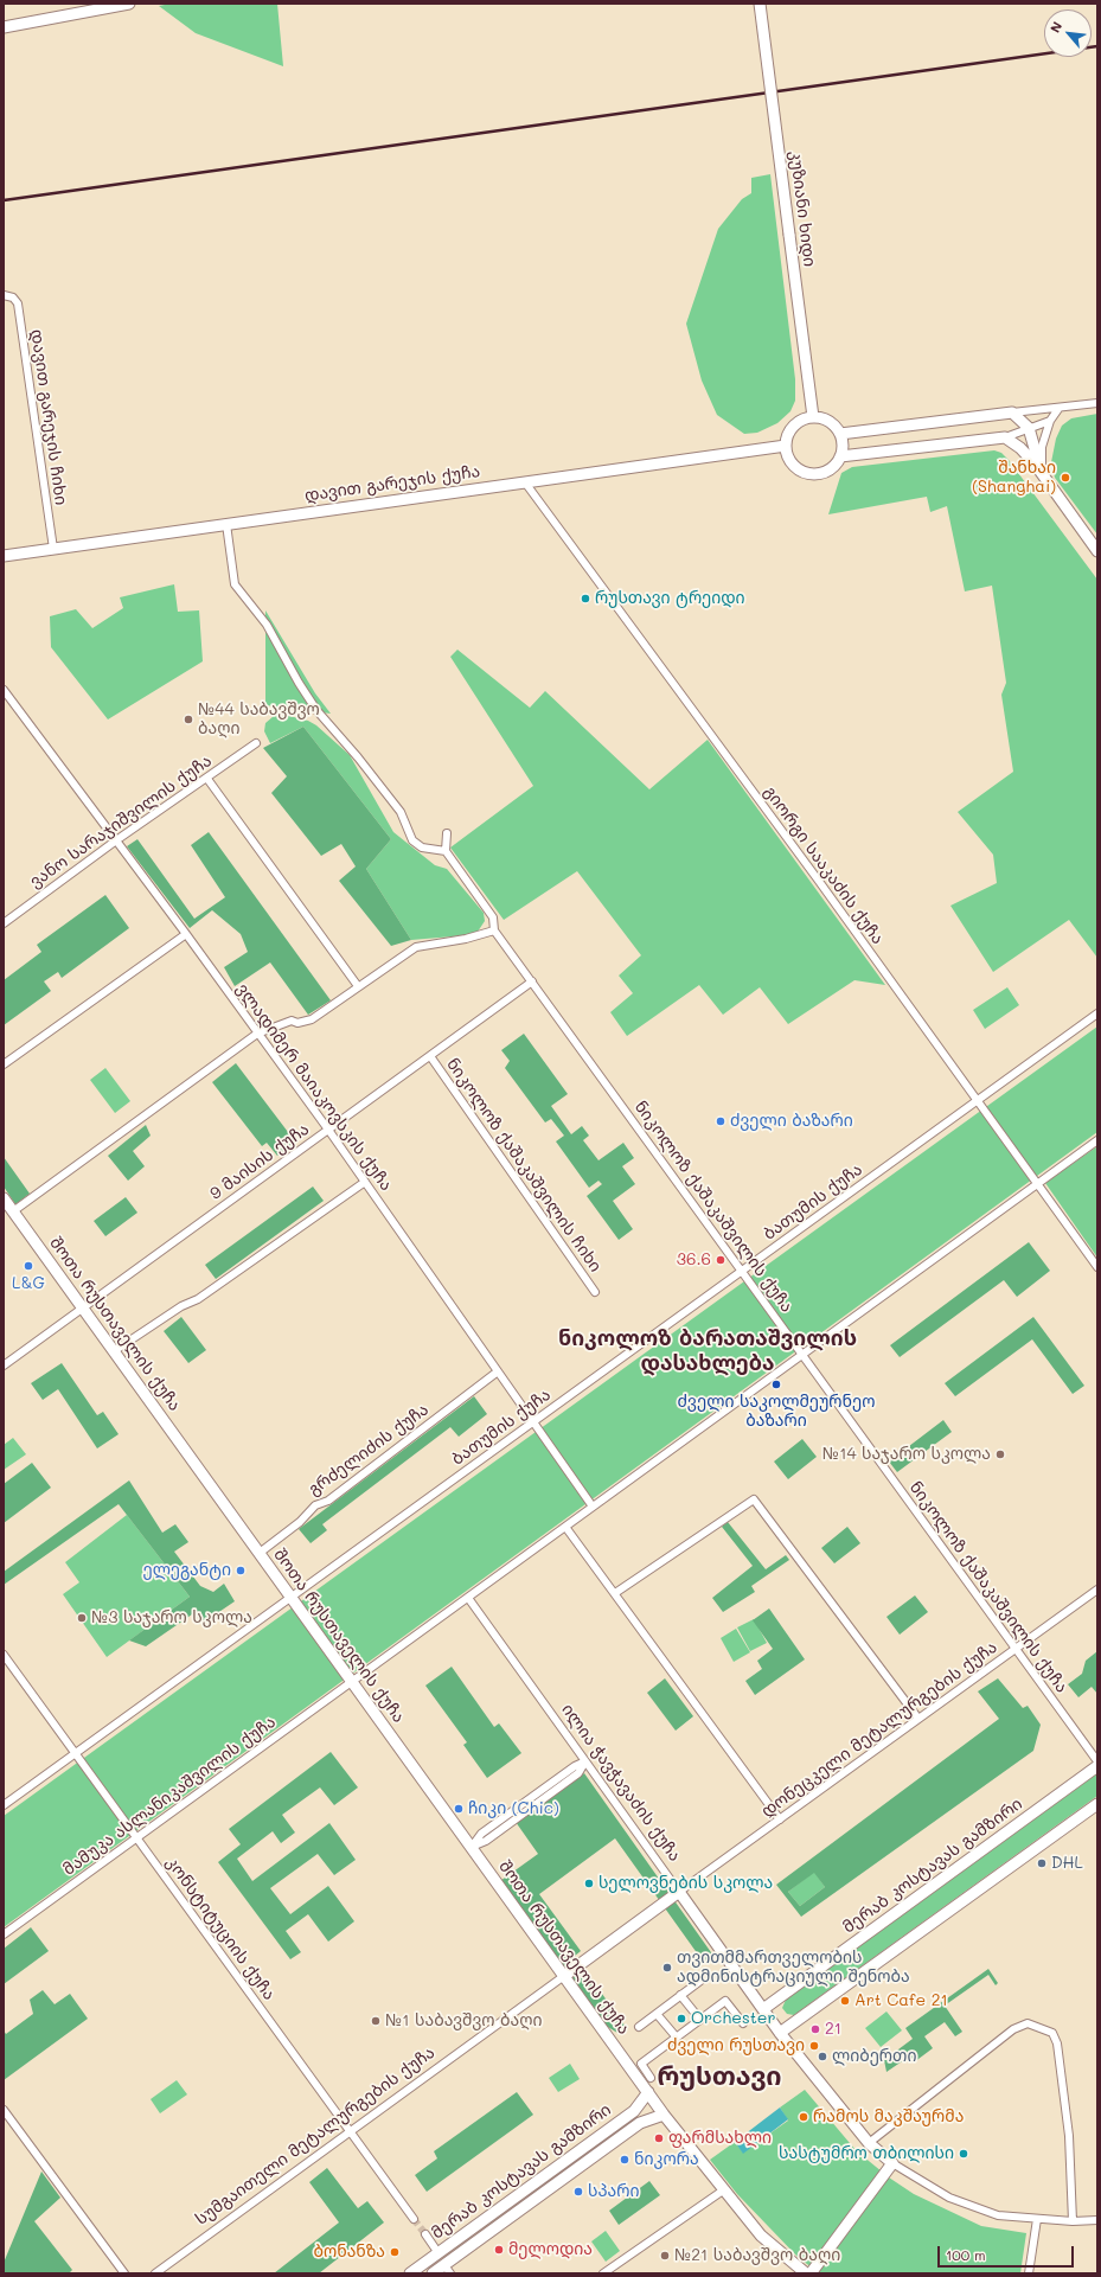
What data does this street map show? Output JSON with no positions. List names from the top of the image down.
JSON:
{
  "streets": {
    "street": [
      "კუზიანი ხიდი",
      "დავით გარეჯის ჩიხი",
      "დავით გარეჯის ქუჩა",
      "ვანო სარაჯიშვილის ქუჩა",
      "გიორგი სააკაძის ქუჩა",
      "ვლადიმერ მაიაკოვსკის ქუჩა",
      "9 მაისის ქუჩა",
      "ნიკოლოზ ქაშაკაშვილის ჩიხი",
      "ბათუმის ქუჩა",
      "ნიკოლოზ ქაშაკაშვილის ქუჩა",
      "შოთა რუსთაველის ქუჩა",
      "გრძელიძის ქუჩა",
      "დონეცკელი მეტალურგების ქუჩა",
      "ილია ჭავჭავაძის ქუჩა",
      "მამუკა ასლანიკაშვილის ქუჩა",
      "მერაბ კოსტავას გამზირი",
      "კონსტიტუციის ქუჩა",
      "სუმგაითელი მეტალურგების ქუჩა"
    ]
  },
  "crossings": [
    ["კუზიანი ხიდი", "დავით გარეჯის ქუჩა"],
    ["დავით გარეჯის ჩიხი", "დავით გარეჯის ქუჩა"],
    ["დავით გარეჯის ქუჩა", "გიორგი სააკაძის ქუჩა"],
    ["ვანო სარაჯიშვილის ქუჩა", "ვლადიმერ მაიაკოვსკის ქუჩა"],
    ["გიორგი სააკაძის ქუჩა", "ბათუმის ქუჩა"],
    ["ვლადიმერ მაიაკოვსკის ქუჩა", "9 მაისის ქუჩა"],
    ["ვლადიმერ მაიაკოვსკის ქუჩა", "ბათუმის ქუჩა"],
    ["ვლადიმერ მაიაკოვსკის ქუჩა", "გრძელიძის ქუჩა"],
    ["9 მაისის ქუჩა", "ნიკოლოზ ქაშაკაშვილის ჩიხი"],
    ["9 მაისის ქუჩა", "ნიკოლოზ ქაშაკაშვილის ქუჩა"],
    ["9 მაისის ქუჩა", "შოთა რუსთაველის ქუჩა"],
    ["ბათუმის ქუჩა", "ნიკოლოზ ქაშაკაშვილის ქუჩა"],
    ["ბათუმის ქუჩა", "შოთა რუსთაველის ქუჩა"],
    ["ნიკოლოზ ქაშაკაშვილის ქუჩა", "დონეცკელი მეტალურგების ქუჩა"],
    ["შოთა რუსთაველის ქუჩა", "გრძელიძის ქუჩა"],
    ["შოთა რუსთაველის ქუჩა", "მამუკა ასლანიკაშვილის ქუჩა"],
    ["შოთა რუსთაველის ქუჩა", "მერაბ კოსტავას გამზირი"],
    ["შოთა რუსთაველის ქუჩა", "სუმგაითელი მეტალურგების ქუჩა"],
    ["დონეცკელი მეტალურგების ქუჩა", "ილია ჭავჭავაძის ქუჩა"],
    ["დონეცკელი მეტალურგების ქუჩა", "სუმგაითელი მეტალურგების ქუჩა"],
    ["ილია ჭავჭავაძის ქუჩა", "მერაბ კოსტავას გამზირი"],
    ["ილია ჭავჭავაძის ქუჩა", "სუმგაითელი მეტალურგების ქუჩა"],
    ["მამუკა ასლანიკაშვილის ქუჩა", "კონსტიტუციის ქუჩა"],
    ["კონსტიტუციის ქუჩა", "სუმგაითელი მეტალურგების ქუჩა"]
  ],
  "districts": ["ნიკოლოზ ბარათაშვილის დასახლება", "რუსთავი"],
  "places": [
    "შანხაი (Shanghai)",
    "რუსთავი ტრეიდი",
    "№44 საბავშვო ბაღი",
    "ძველი ბაზარი",
    "36.6",
    "L&G",
    "ძველი საკოლმეურნეო ბაზარი",
    "№14 საჯარო სკოლა",
    "ელეგანტი",
    "№3 საჯარო სკოლა",
    "ჩიკი (Chic)",
    "DHL",
    "სელოვნების სკოლა",
    "თვითმმართველობის ადმინისტრაციული შენობა",
    "Art Cafe 21",
    "Orchester",
    "№1 საბავშვო ბაღი",
    "21",
    "ძველი რუსთავი",
    "ლიბერთი",
    "რამოს მაკშაურმა",
    "ფარმსახლი",
    "სასტუმრო თბილისი",
    "ნიკორა",
    "სპარი",
    "მელოდია",
    "ბონანზა",
    "№21 საბავშვო ბაღი"
  ],
  "scale_bar": "100 m",
  "north": "top left"
}
